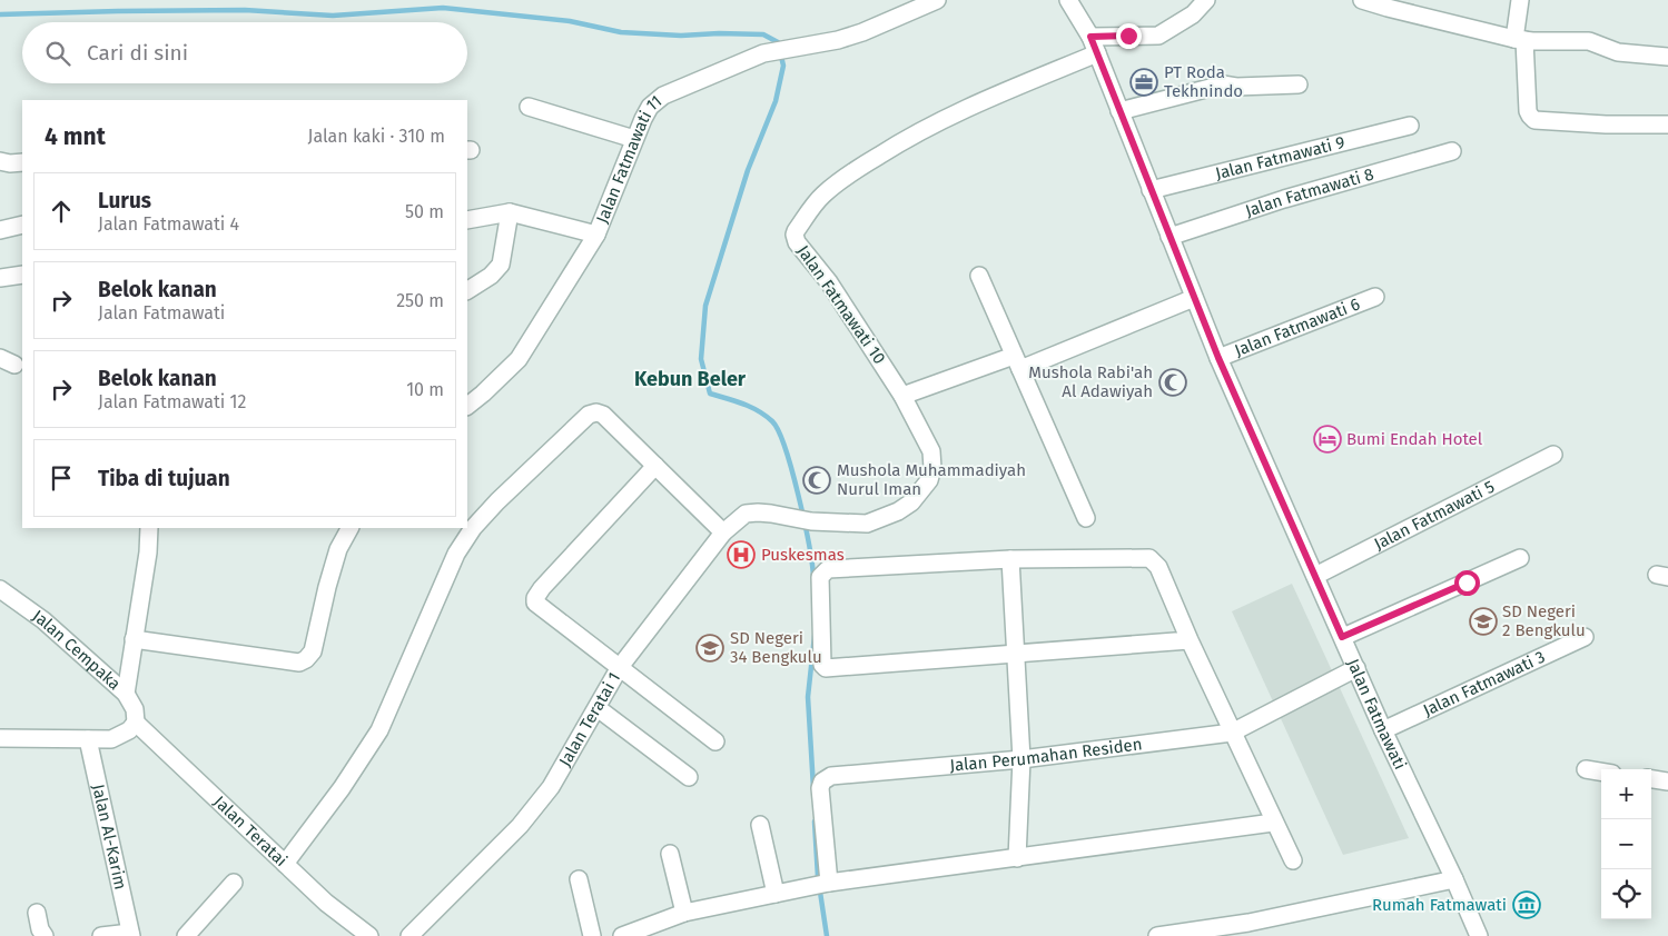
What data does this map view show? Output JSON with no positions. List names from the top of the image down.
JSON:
{
  "streets": {
    "street": [
      "Jalan Fatmawati 9",
      "Jalan Fatmawati 11",
      "Jalan Fatmawati 8",
      "Jalan Fatmawati 10",
      "Jalan Fatmawati 6",
      "Jalan Fatmawati 5",
      "Jalan Cempaka",
      "Jalan Fatmawati 3",
      "Jalan Fatmawati",
      "Jalan Teratai 1",
      "Jalan Perumahan Residen",
      "Jalan Teratai",
      "Jalan Al-Karim"
    ]
  },
  "crossings": [
    ["Jalan Fatmawati 9", "Jalan Fatmawati"],
    ["Jalan Fatmawati 8", "Jalan Fatmawati"],
    ["Jalan Fatmawati 10", "Jalan Fatmawati"],
    ["Jalan Fatmawati 10", "Jalan Teratai 1"],
    ["Jalan Fatmawati 6", "Jalan Fatmawati"],
    ["Jalan Fatmawati 5", "Jalan Fatmawati"],
    ["Jalan Cempaka", "Jalan Teratai"],
    ["Jalan Fatmawati 3", "Jalan Fatmawati"],
    ["Jalan Fatmawati", "Jalan Perumahan Residen"]
  ],
  "districts": ["Kebun Beler"],
  "places": {
    "office": ["PT Roda Tekhnindo"],
    "mosque": ["Mushola Rabi'ah Al Adawiyah", "Mushola Muhammadiyah Nurul Iman"],
    "hotel": ["Bumi Endah Hotel"],
    "hospital": ["Puskesmas"],
    "school or university": ["SD Negeri 2 Bengkulu", "SD Negeri 34 Bengkulu"],
    "museum": ["Rumah Fatmawati"]
  },
  "page": {
    "search": "Cari di sini",
    "heading": ["4 mnt", "Jalan kaki · 310 m"],
    "list": [
      ["Lurus", "Jalan Fatmawati 4", "50 m"],
      ["Belok kanan", "Jalan Fatmawati", "250 m"],
      ["Belok kanan", "Jalan Fatmawati 12", "10 m"],
      "Tiba di tujuan"
    ],
    "map_buttons": ["+", "−"]
  }
}
